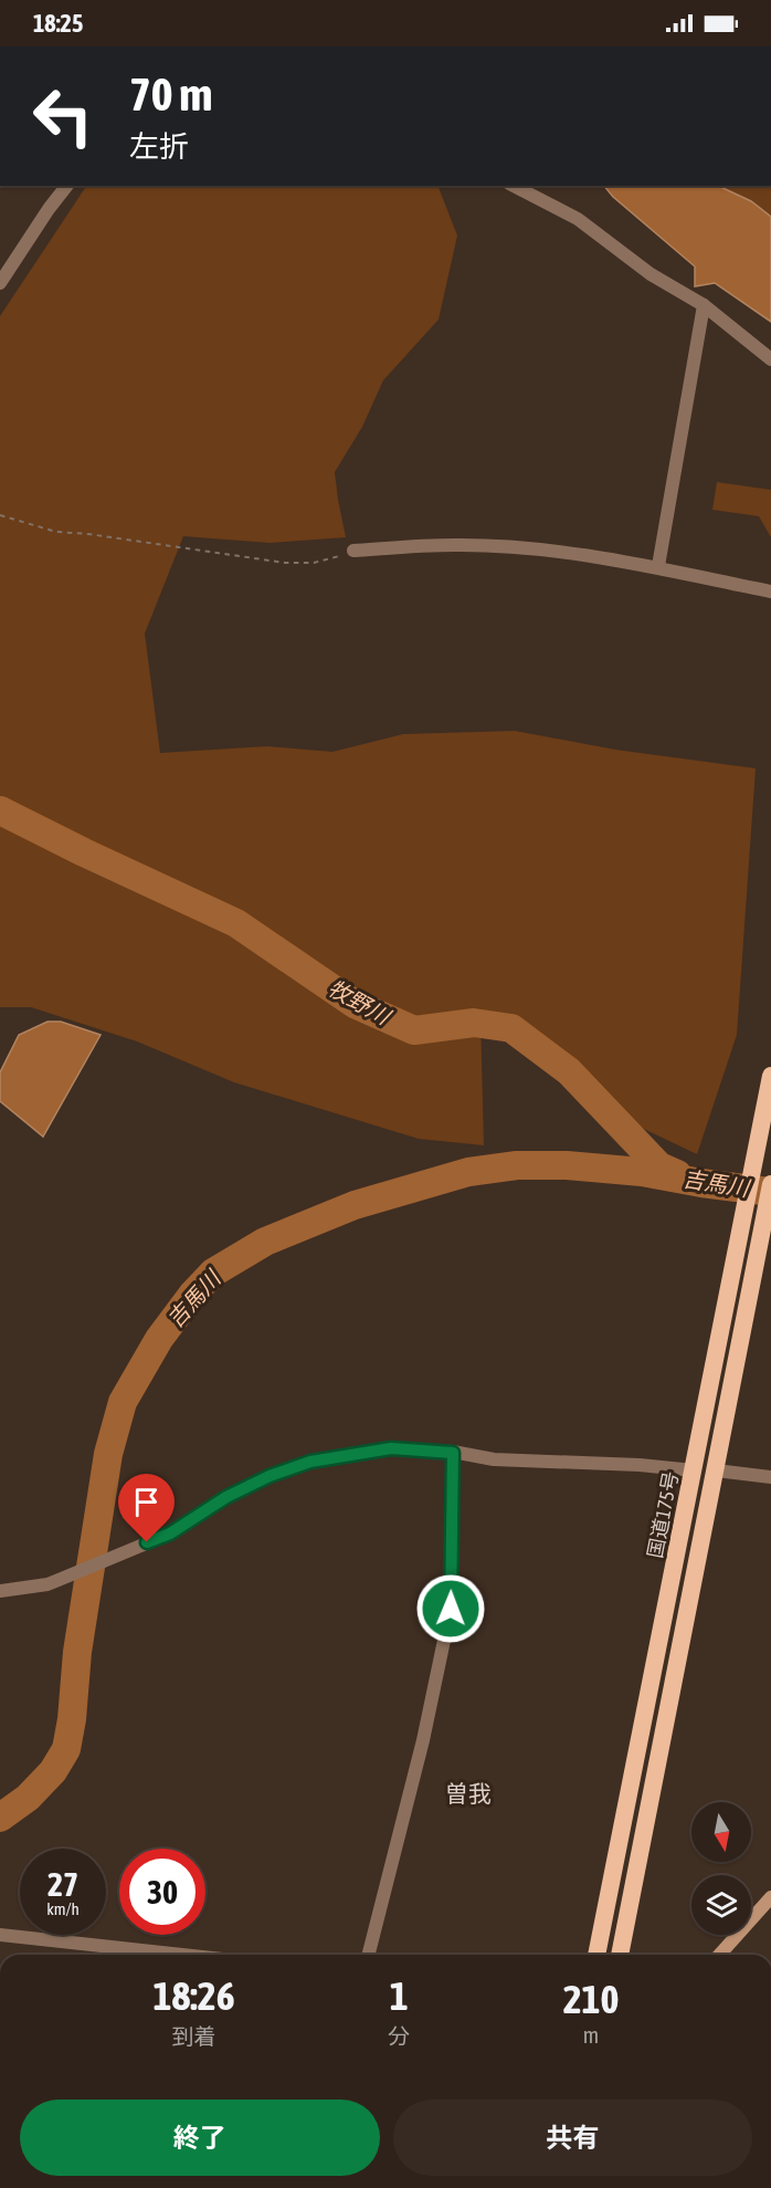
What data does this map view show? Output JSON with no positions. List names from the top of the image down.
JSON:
{
  "streets": {
    "highway": ["国道175号"]
  },
  "districts": ["曽我"],
  "water": ["牧野川", "吉馬川"],
  "north": "bottom",
  "page": {
    "status": "18:25",
    "turn": ["70 m", "左折"],
    "speed": "27 km/h",
    "limit": "30",
    "eta": [
      "18:26",
      "到着",
      "1",
      "分",
      "210",
      "m"
    ],
    "buttons": ["終了", "共有"]
  }
}
